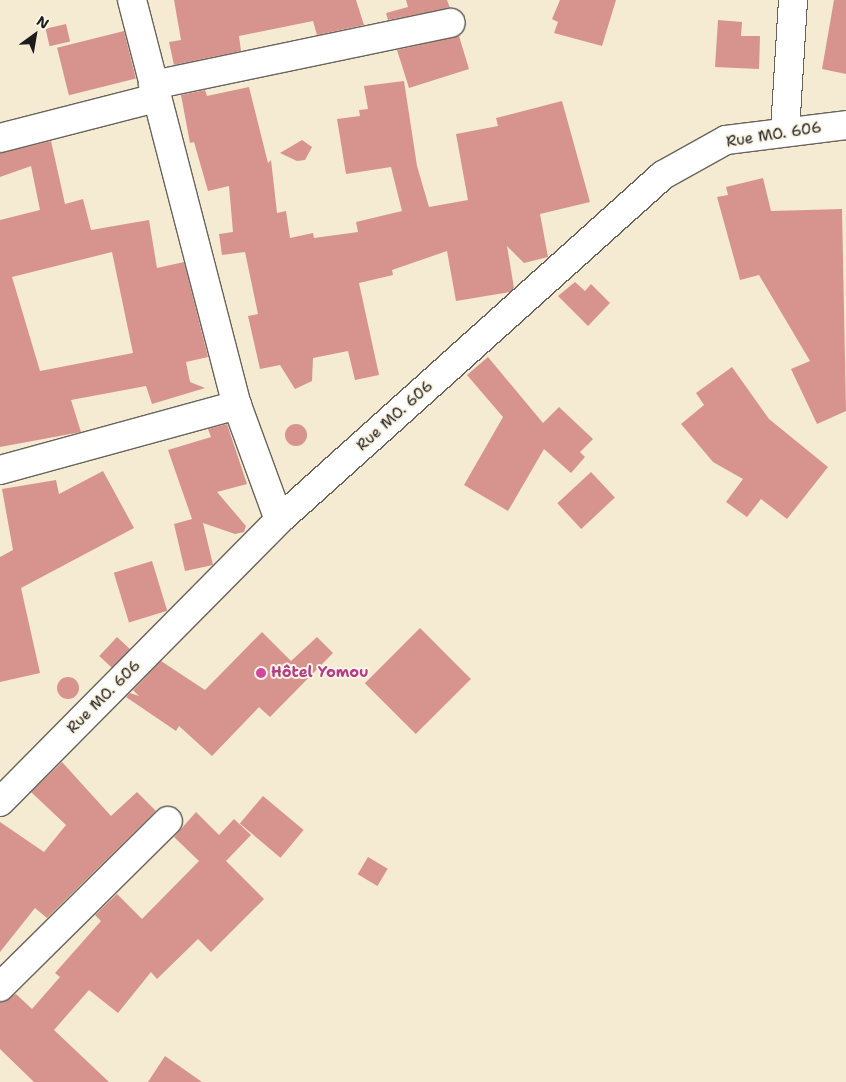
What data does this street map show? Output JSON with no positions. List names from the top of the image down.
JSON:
{
  "streets": {
    "street": ["Rue MO. 606"]
  },
  "places": ["Hôtel Yomou"],
  "north": "top right"
}
